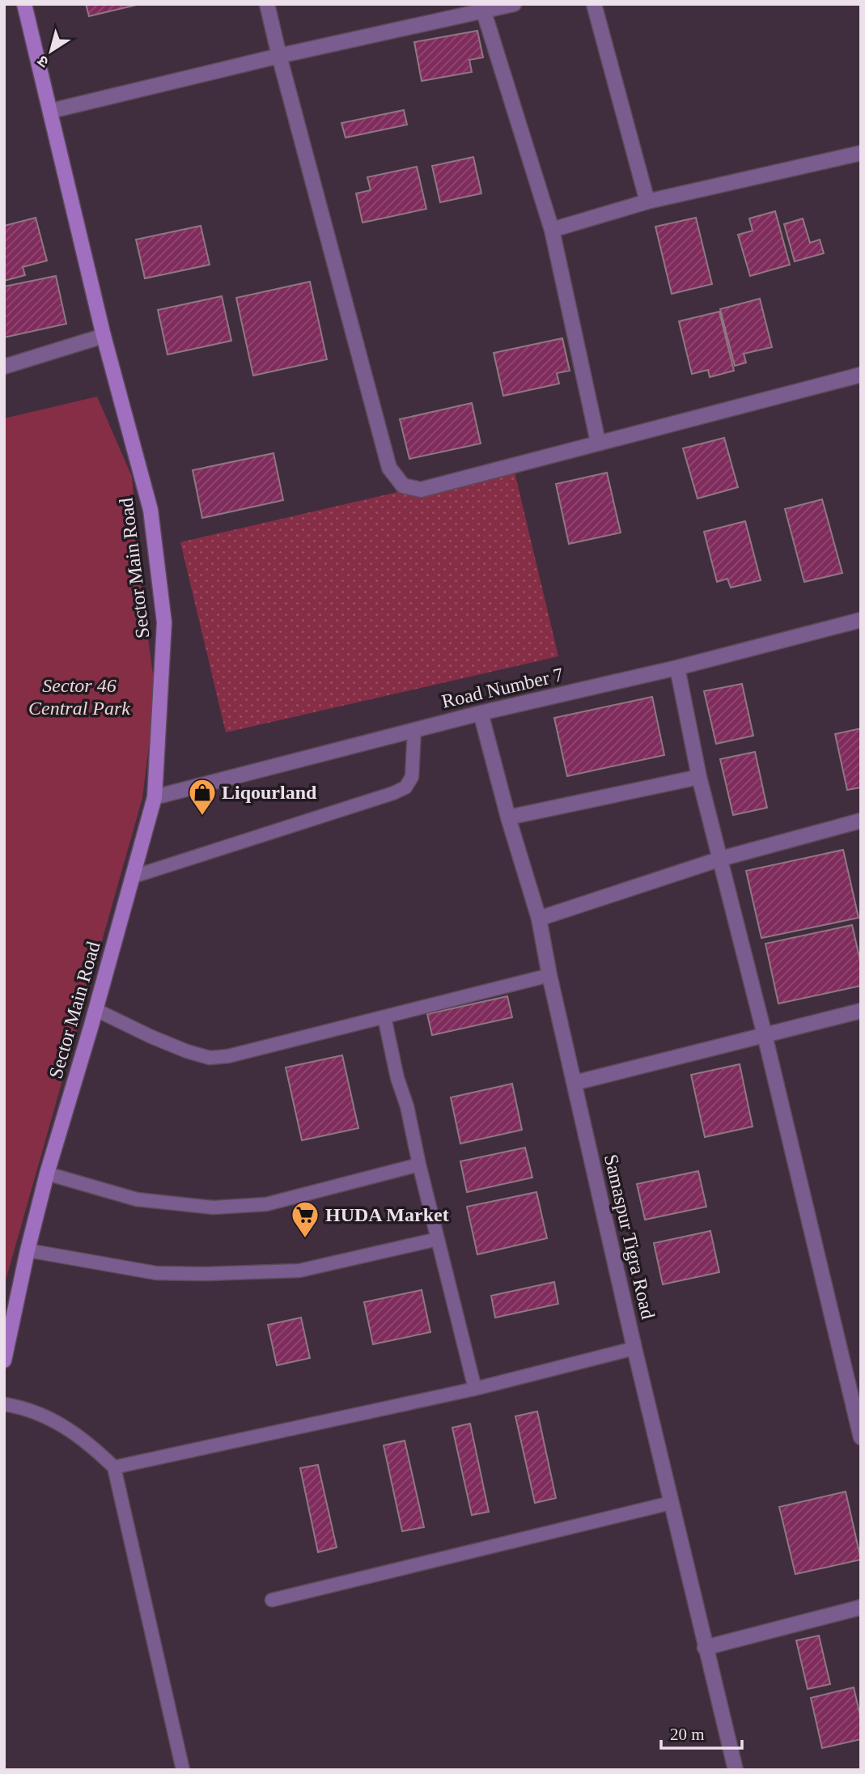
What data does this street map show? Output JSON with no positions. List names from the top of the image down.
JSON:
{
  "streets": {
    "street": ["Sector Main Road", "Road Number 7", "Samaspur Tigra Road"]
  },
  "crossings": [
    ["Sector Main Road", "Road Number 7"],
    ["Road Number 7", "Samaspur Tigra Road"]
  ],
  "parks": ["Sector 46 Central Park"],
  "places": {
    "shop": ["Liqourland"],
    "supermarket": ["HUDA Market"]
  },
  "scale_bar": "20 m",
  "north": "bottom left"
}
